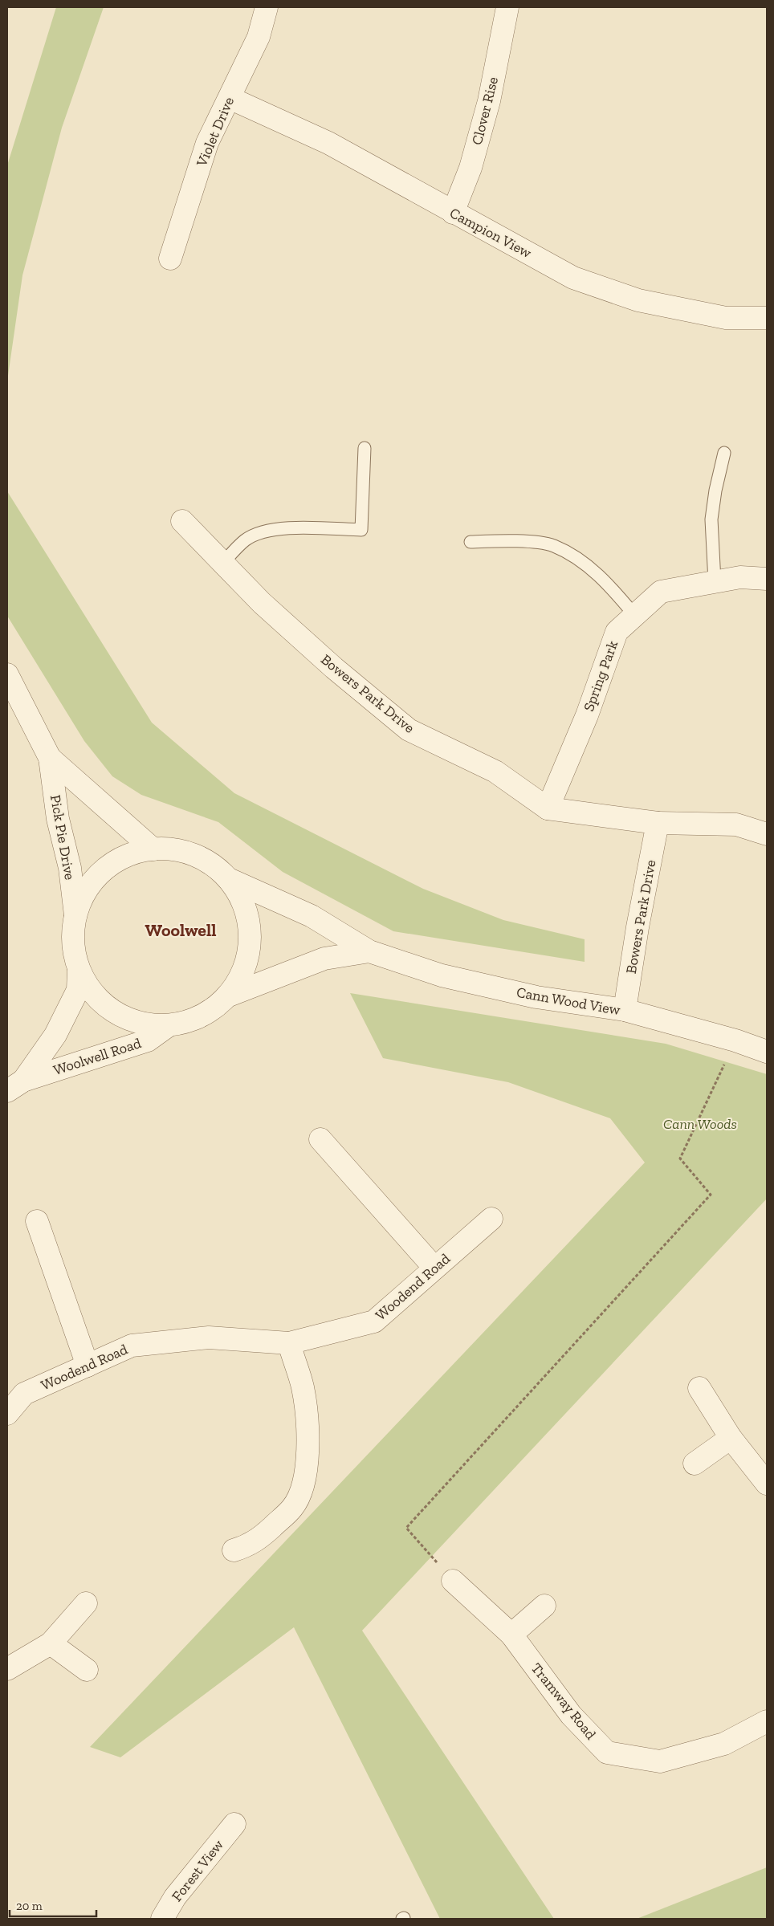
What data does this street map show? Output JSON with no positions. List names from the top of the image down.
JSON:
{
  "streets": {
    "street": [
      "Clover Rise",
      "Violet Drive",
      "Campion View",
      "Spring Park",
      "Bowers Park Drive",
      "Pick Pie Drive",
      "Cann Wood View",
      "Woolwell Road",
      "Woodend Road",
      "Tramway Road",
      "Forest View"
    ]
  },
  "crossings": [
    ["Clover Rise", "Campion View"],
    ["Violet Drive", "Campion View"],
    ["Spring Park", "Bowers Park Drive"],
    ["Bowers Park Drive", "Cann Wood View"]
  ],
  "districts": ["Woolwell"],
  "parks": ["Cann Woods"],
  "scale_bar": "20 m"
}
